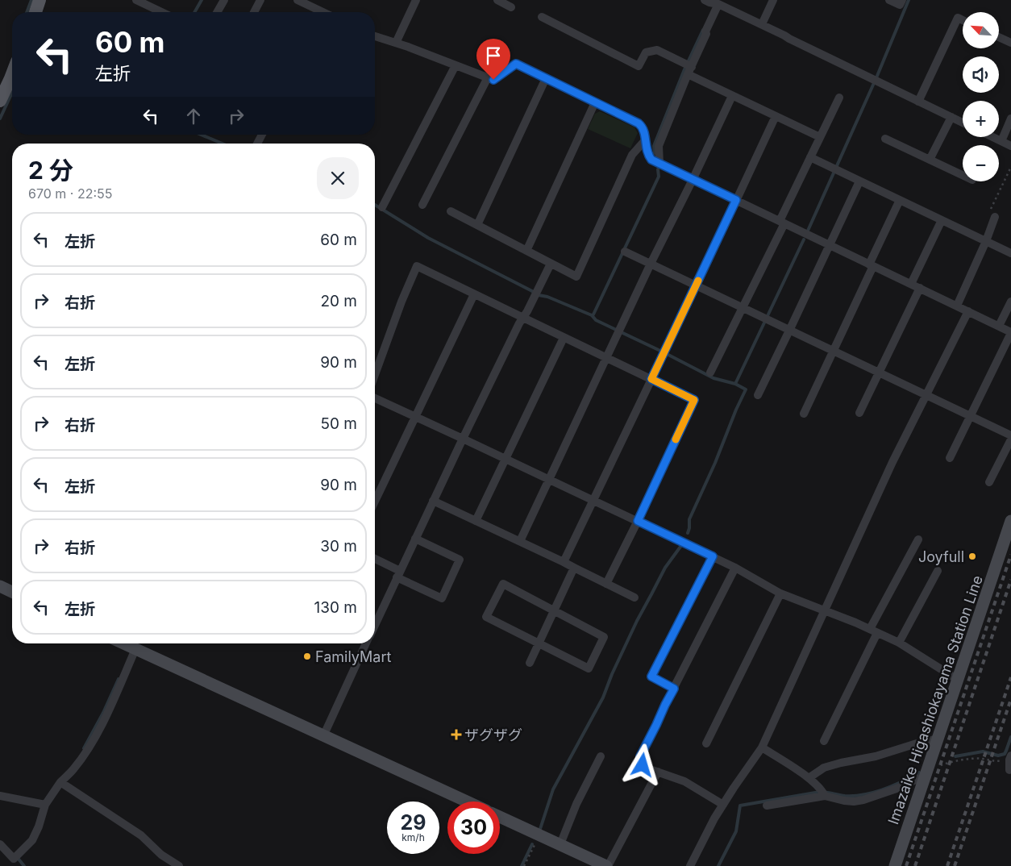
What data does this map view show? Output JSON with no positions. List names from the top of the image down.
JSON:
{
  "streets": {
    "street": ["Imazaike Higashiokayama Station Line"]
  },
  "places": {
    "other": ["Joyfull", "FamilyMart"],
    "health": ["ザグザグ"]
  },
  "north": "top left",
  "page": {
    "map_buttons": ["+", "−"],
    "turn": ["60 m", "左折"],
    "heading": ["2 分", "670 m · 22:55"],
    "list": [
      {
        "name": "左折",
        "value": "60 m"
      },
      {
        "name": "右折",
        "value": "20 m"
      },
      {
        "name": "左折",
        "value": "90 m"
      },
      {
        "name": "右折",
        "value": "50 m"
      },
      {
        "name": "左折",
        "value": "90 m"
      },
      {
        "name": "右折",
        "value": "30 m"
      },
      {
        "name": "左折",
        "value": "130 m"
      }
    ],
    "speed": "29 km/h",
    "limit": "30"
  }
}
